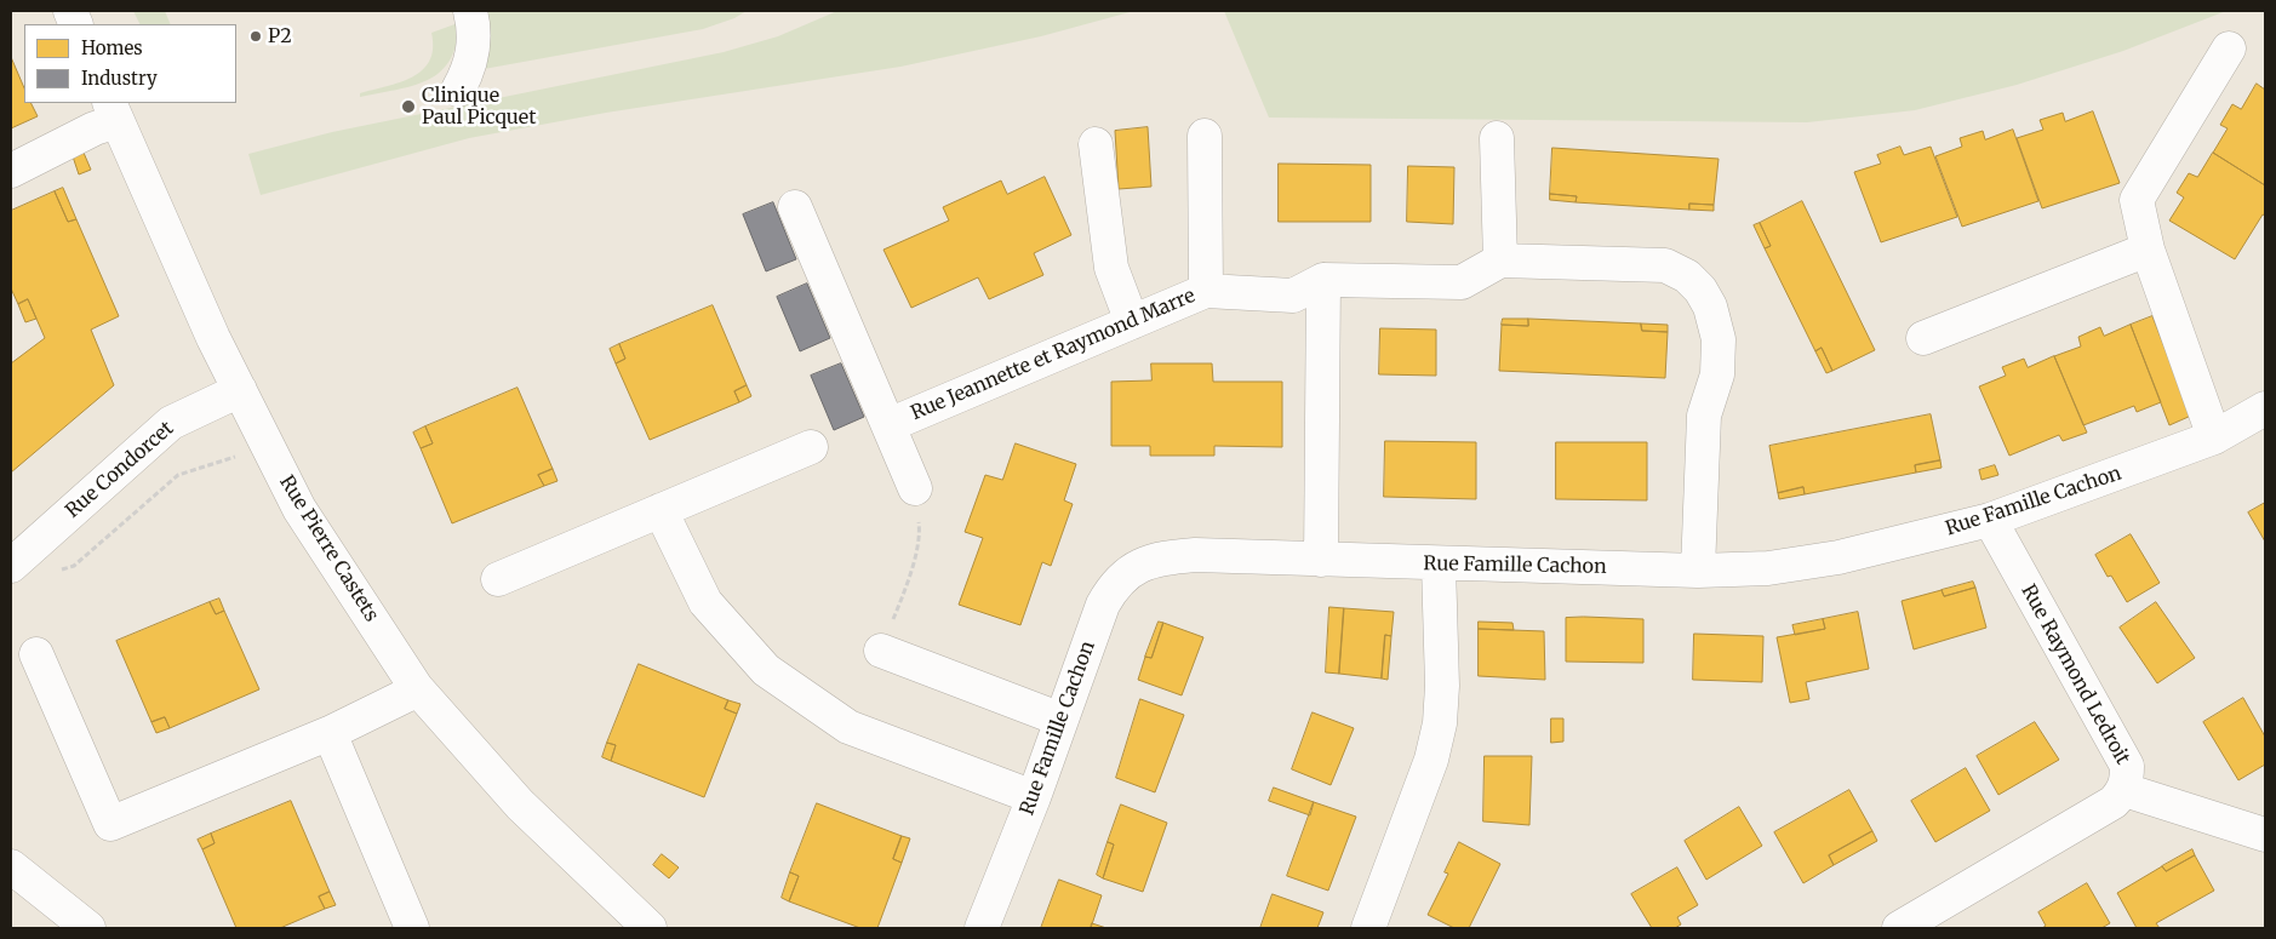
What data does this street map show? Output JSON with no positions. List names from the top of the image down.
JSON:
{
  "streets": {
    "street": [
      "Rue Jeannette et Raymond Marre",
      "Rue Condorcet",
      "Rue Famille Cachon",
      "Rue Pierre Castets",
      "Rue Raymond Ledroit"
    ]
  },
  "crossings": [
    ["Rue Condorcet", "Rue Pierre Castets"],
    ["Rue Famille Cachon", "Rue Raymond Ledroit"]
  ],
  "places": ["P2", "Clinique Paul Picquet"],
  "legend": ["Homes", "Industry"]
}
